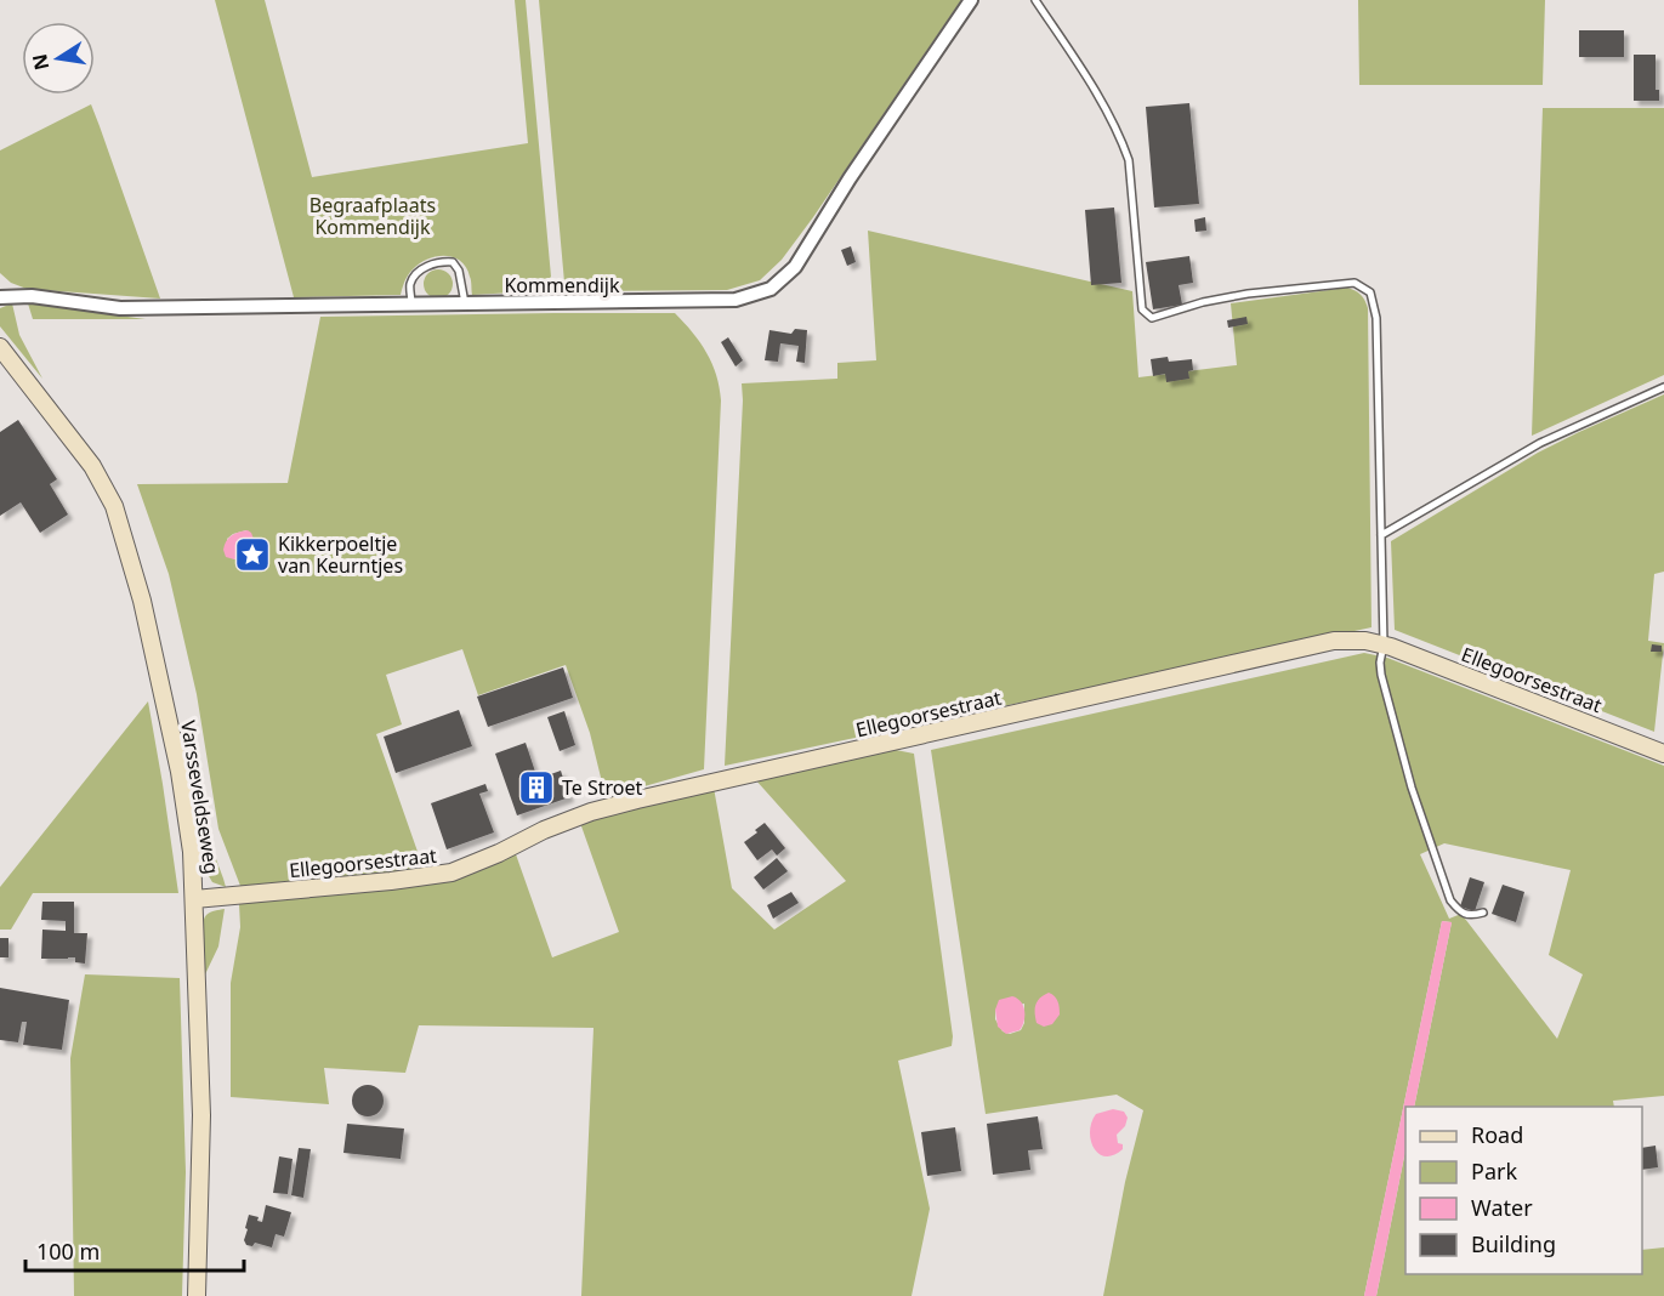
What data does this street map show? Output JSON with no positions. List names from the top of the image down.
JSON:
{
  "streets": {
    "street": ["Kommendijk", "Ellegoorsestraat", "Varsseveldseweg"]
  },
  "crossings": [
    ["Ellegoorsestraat", "Varsseveldseweg"]
  ],
  "parks": ["Begraafplaats Kommendijk"],
  "places": {
    "place": ["Kikkerpoeltje van Keurntjes"],
    "building": ["Te Stroet"]
  },
  "legend": [
    "Road",
    "Park",
    "Water",
    "Building"
  ],
  "scale_bar": "100 m",
  "north": "left"
}
